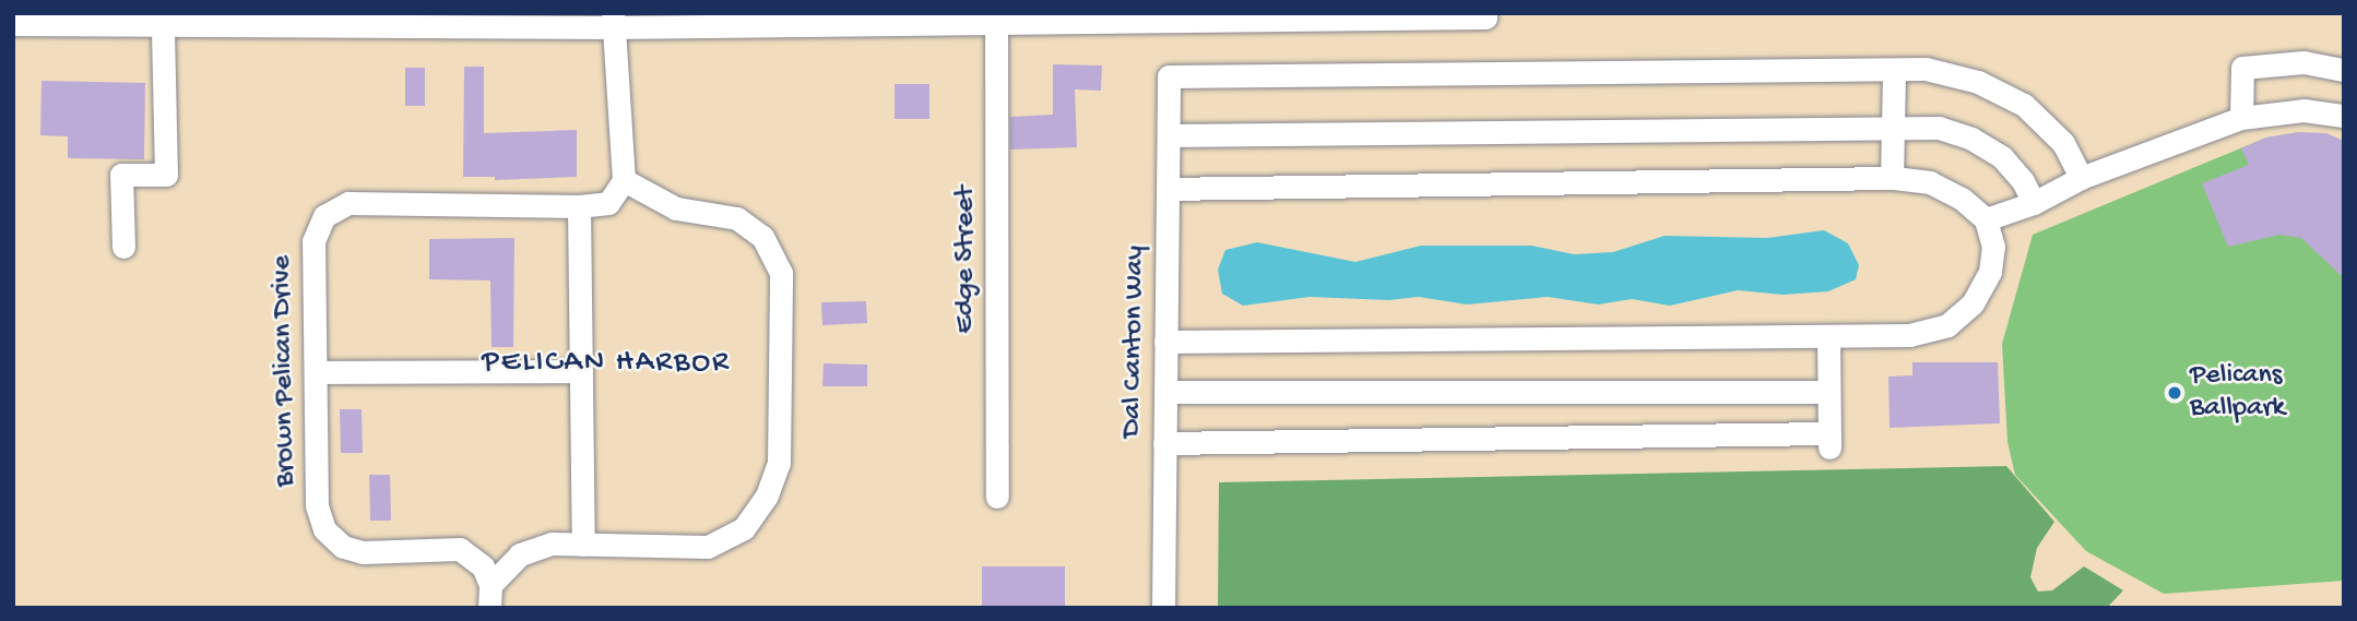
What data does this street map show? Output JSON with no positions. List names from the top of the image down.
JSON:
{
  "streets": {
    "street": ["Edge Street", "Dal Canton Way", "Brown Pelican Drive"]
  },
  "districts": ["PELICAN HARBOR"],
  "places": ["Pelicans Ballpark"]
}
